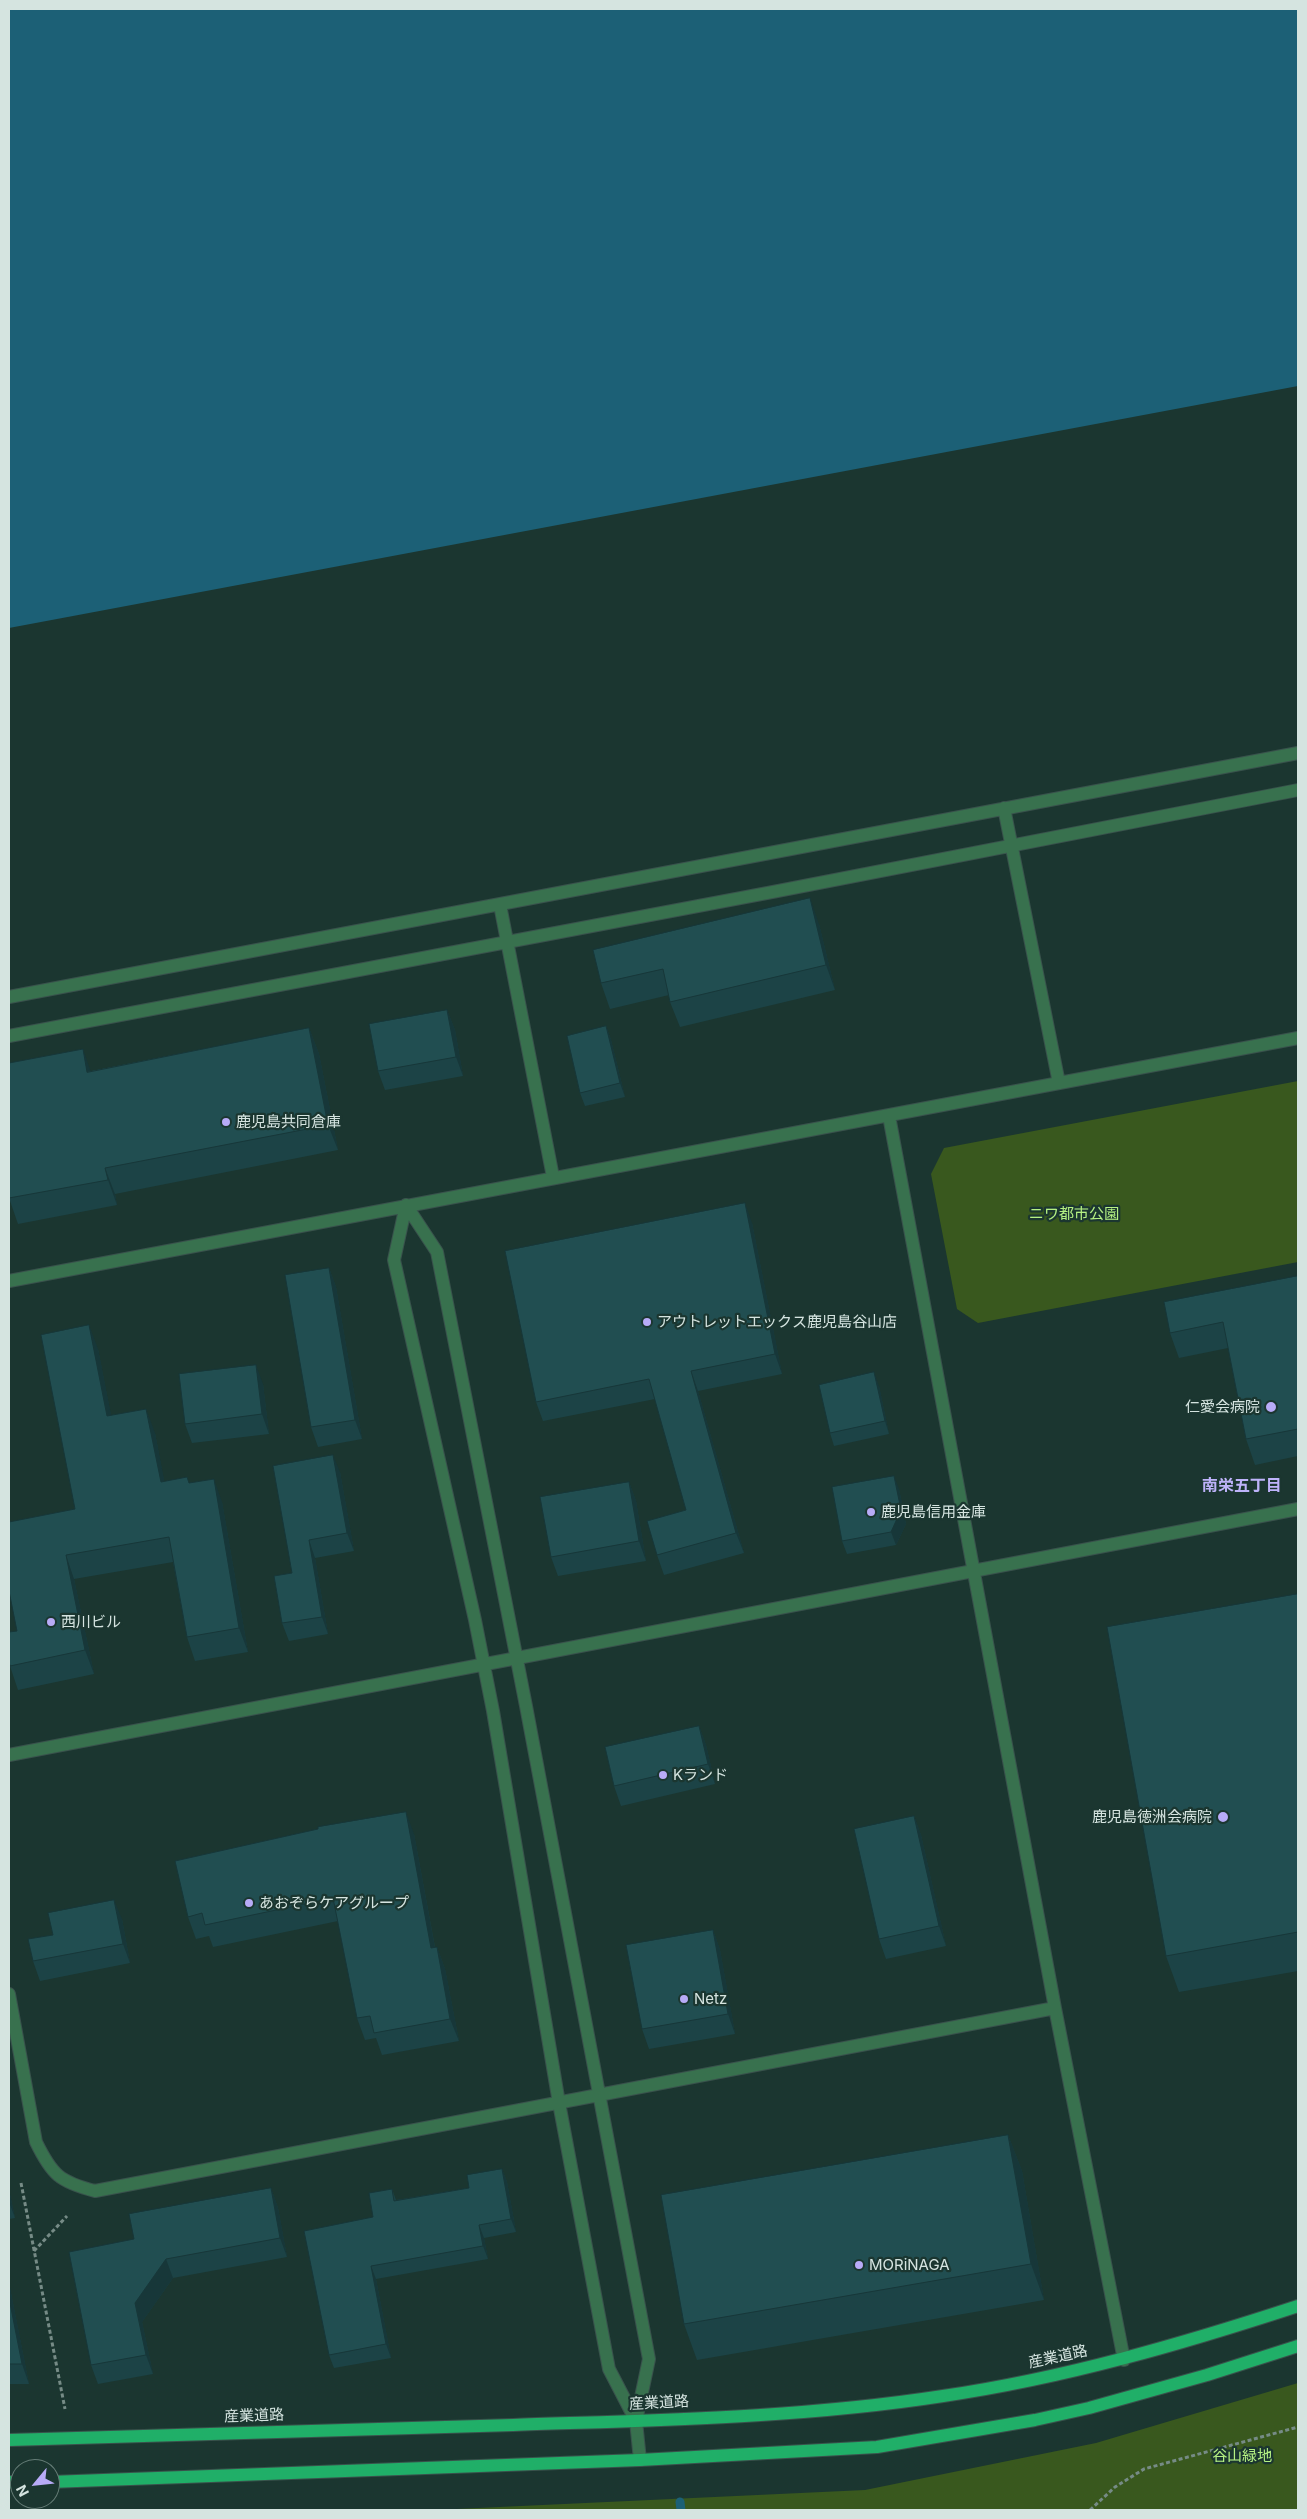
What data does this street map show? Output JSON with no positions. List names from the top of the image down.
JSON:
{
  "streets": {
    "main road": ["産業道路"]
  },
  "districts": ["南栄五丁目"],
  "parks": ["ニワ都市公園", "谷山緑地"],
  "places": [
    "鹿児島共同倉庫",
    "アウトレットエックス鹿児島谷山店",
    "仁愛会病院",
    "鹿児島信用金庫",
    "西川ビル",
    "Kランド",
    "鹿児島徳洲会病院",
    "あおぞらケアグループ",
    "Netz",
    "MORiNAGA"
  ],
  "north": "bottom left"
}
